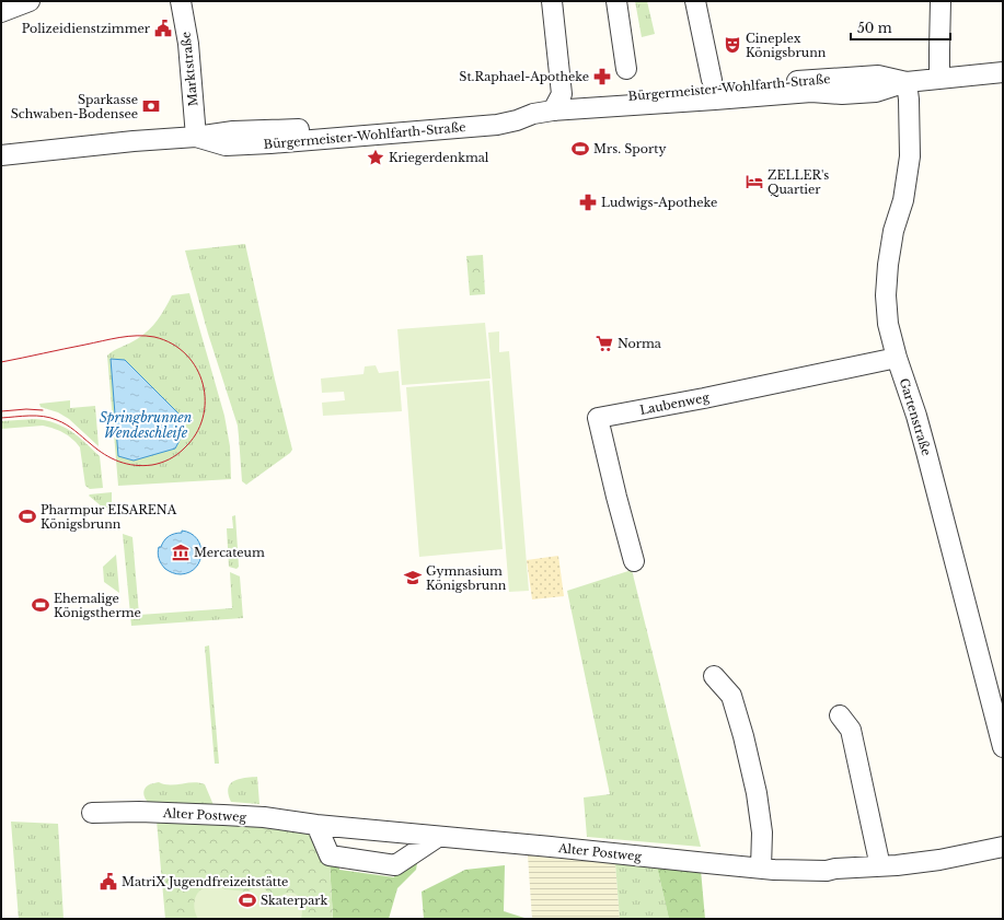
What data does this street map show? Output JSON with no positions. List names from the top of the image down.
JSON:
{
  "streets": {
    "street": [
      "Marktstraße",
      "Bürgermeister-Wohlfarth-Straße",
      "Laubenweg",
      "Gartenstraße",
      "Alter Postweg"
    ]
  },
  "crossings": [
    ["Marktstraße", "Bürgermeister-Wohlfarth-Straße"],
    ["Bürgermeister-Wohlfarth-Straße", "Gartenstraße"],
    ["Laubenweg", "Gartenstraße"]
  ],
  "water": ["Springbrunnen Wendeschleife"],
  "places": {
    "public building": ["Polizeidienstzimmer", "MatriX Jugendfreizeitstätte"],
    "theatre": ["Cineplex Königsbrunn"],
    "pharmacy": ["St.Raphael-Apotheke", "Ludwigs-Apotheke"],
    "bank": ["Sparkasse Schwaben-Bodensee"],
    "sports": [
      "Mrs. Sporty",
      "Pharmpur EISARENA Königsbrunn",
      "Ehemalige Königstherme",
      "Skaterpark"
    ],
    "place": ["Kriegerdenkmal"],
    "hotel": ["ZELLER's Quartier"],
    "supermarket": ["Norma"],
    "museum": ["Mercateum"],
    "school or university": ["Gymnasium Königsbrunn"]
  },
  "scale_bar": "50 m"
}
